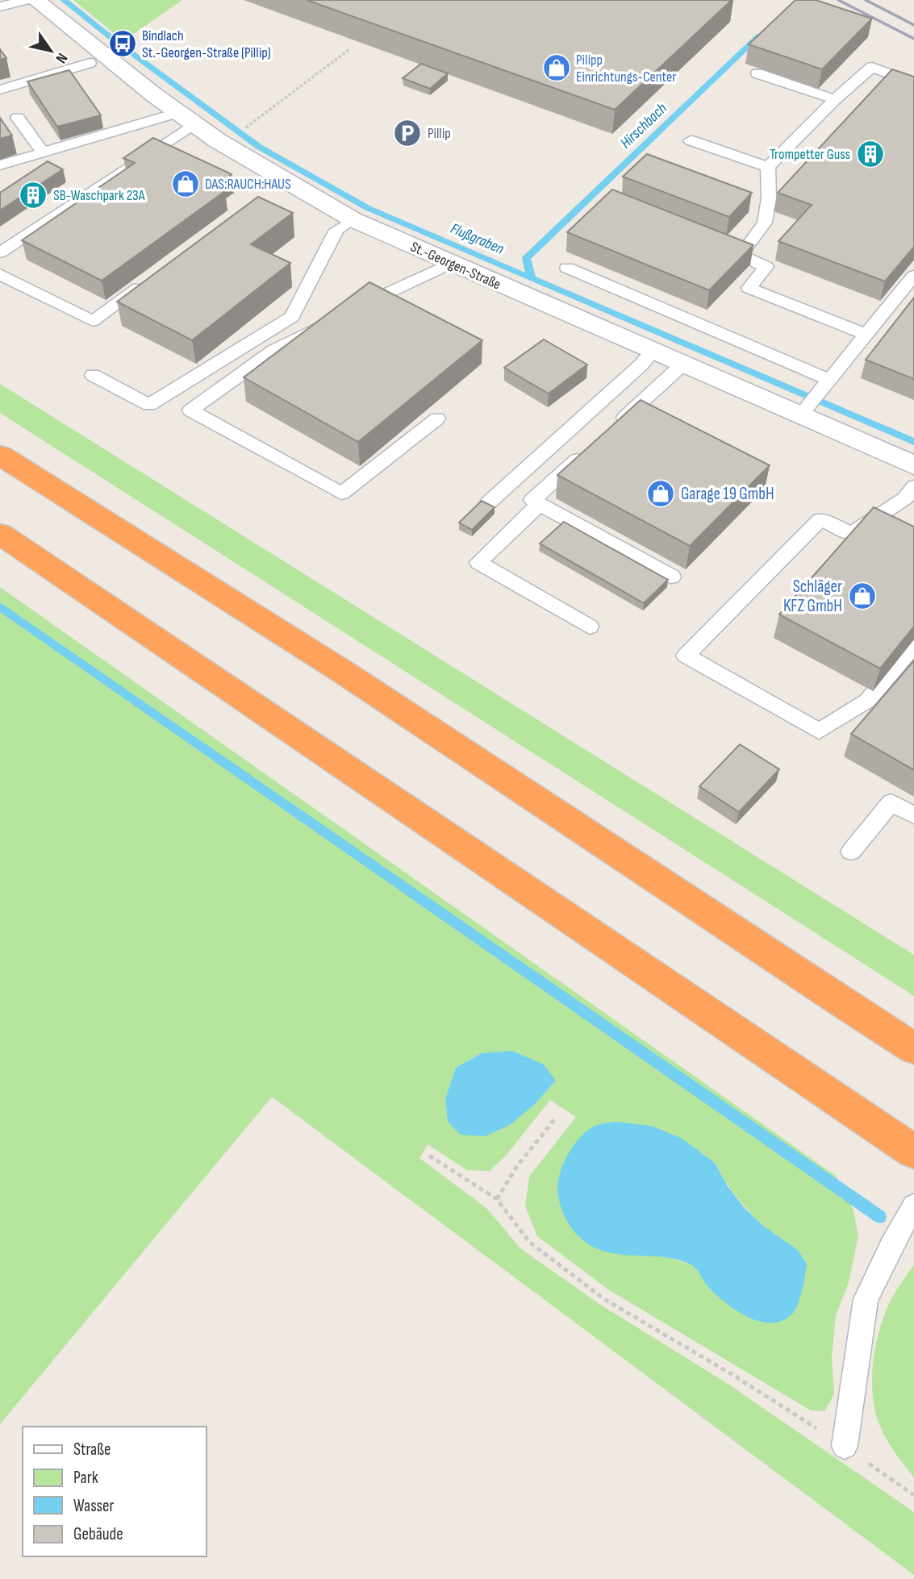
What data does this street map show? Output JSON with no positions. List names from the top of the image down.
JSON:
{
  "streets": {
    "street": ["St.-Georgen-Straße"]
  },
  "water": ["Hirschbach", "Flußgraben"],
  "places": {
    "bus stop": ["Bindlach St.-Georgen-Straße (Pillip)"],
    "shop": [
      "Pilipp Einrichtungs-Center",
      "DAS:RAUCH:HAUS",
      "Garage 19 GmbH",
      "Schläger KFZ GmbH"
    ],
    "parking": ["Pillip"],
    "building": ["Trompetter Guss", "SB-Waschpark 23A"]
  },
  "legend": [
    "Straße",
    "Park",
    "Wasser",
    "Gebäude"
  ],
  "north": "bottom right"
}
